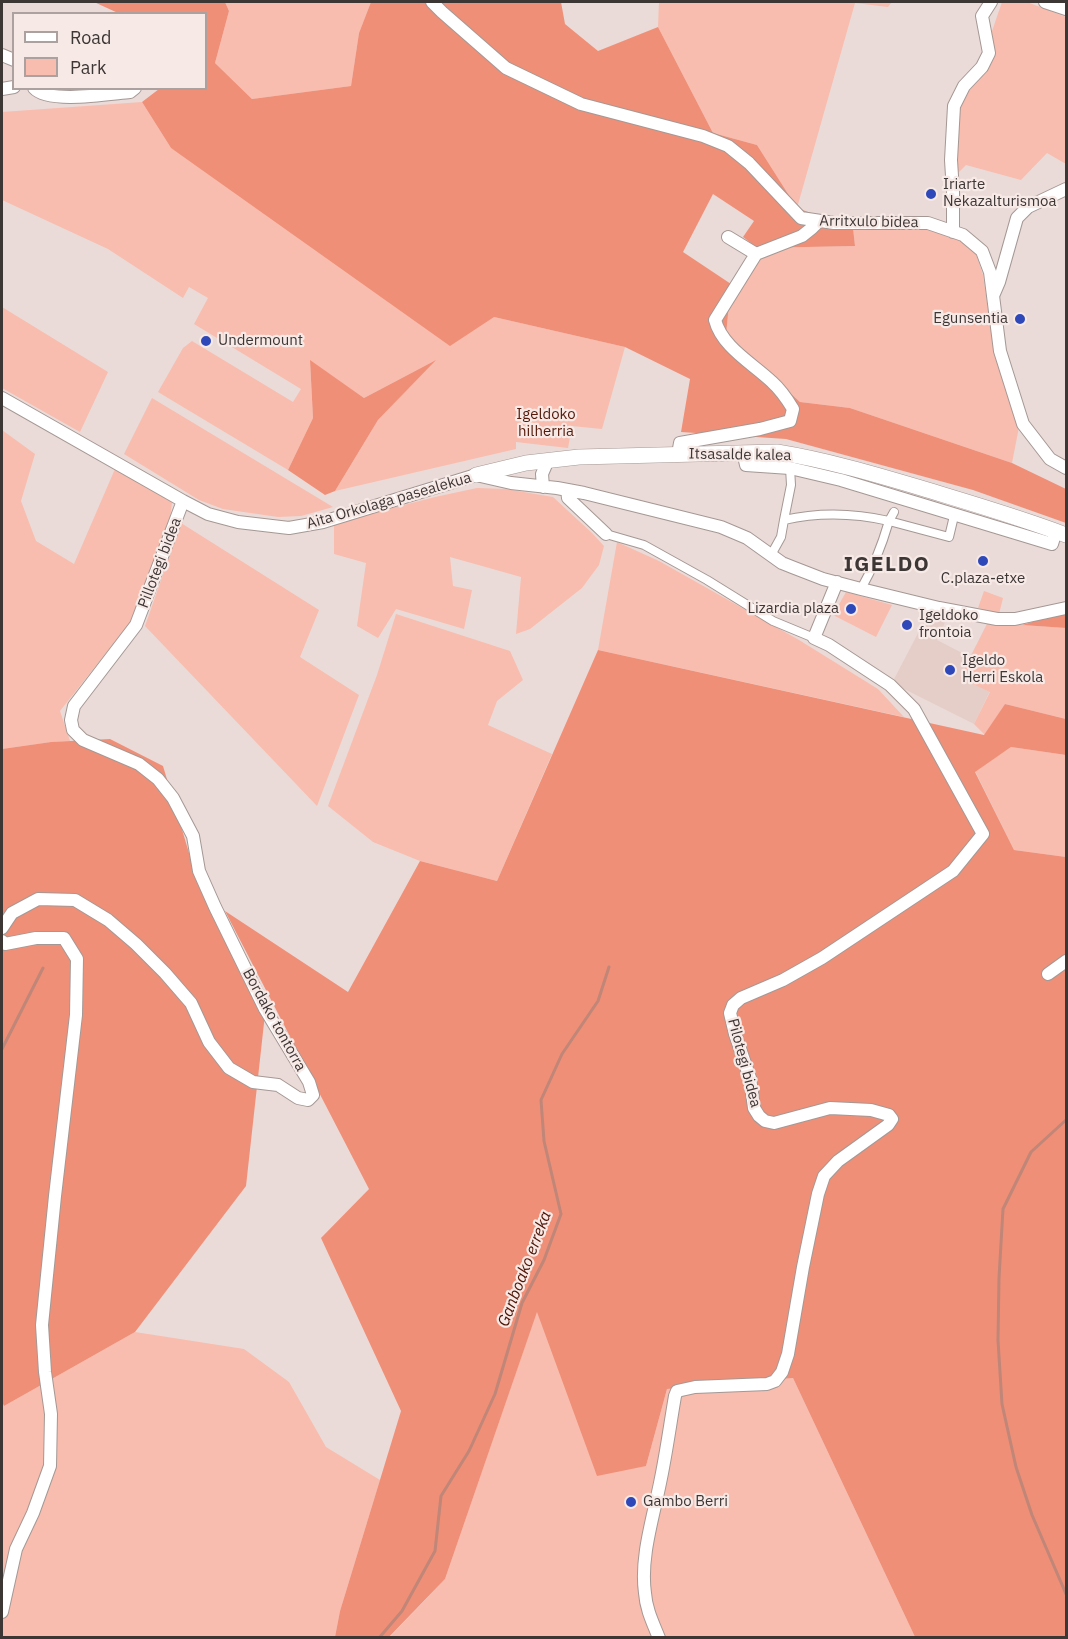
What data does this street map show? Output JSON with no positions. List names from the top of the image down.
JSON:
{
  "streets": {
    "street": [
      "Arritxulo bidea",
      "Itsasalde kalea",
      "Aita Orkolaga pasealekua",
      "Pillotegi bidea",
      "Bordako tontorra",
      "Pilotegi bidea"
    ]
  },
  "crossings": [
    ["Itsasalde kalea", "Aita Orkolaga pasealekua"],
    ["Aita Orkolaga pasealekua", "Pillotegi bidea"],
    ["Pillotegi bidea", "Bordako tontorra"]
  ],
  "districts": ["IGELDO"],
  "water": ["Ganboako erreka"],
  "parks": ["Igeldoko hilherria"],
  "places": [
    "Iriarte Nekazalturismoa",
    "Egunsentia",
    "Undermount",
    "C.plaza-etxe",
    "Lizardia plaza",
    "Igeldoko frontoia",
    "Igeldo Herri Eskola",
    "Gambo Berri"
  ],
  "legend": ["Road", "Park"]
}
